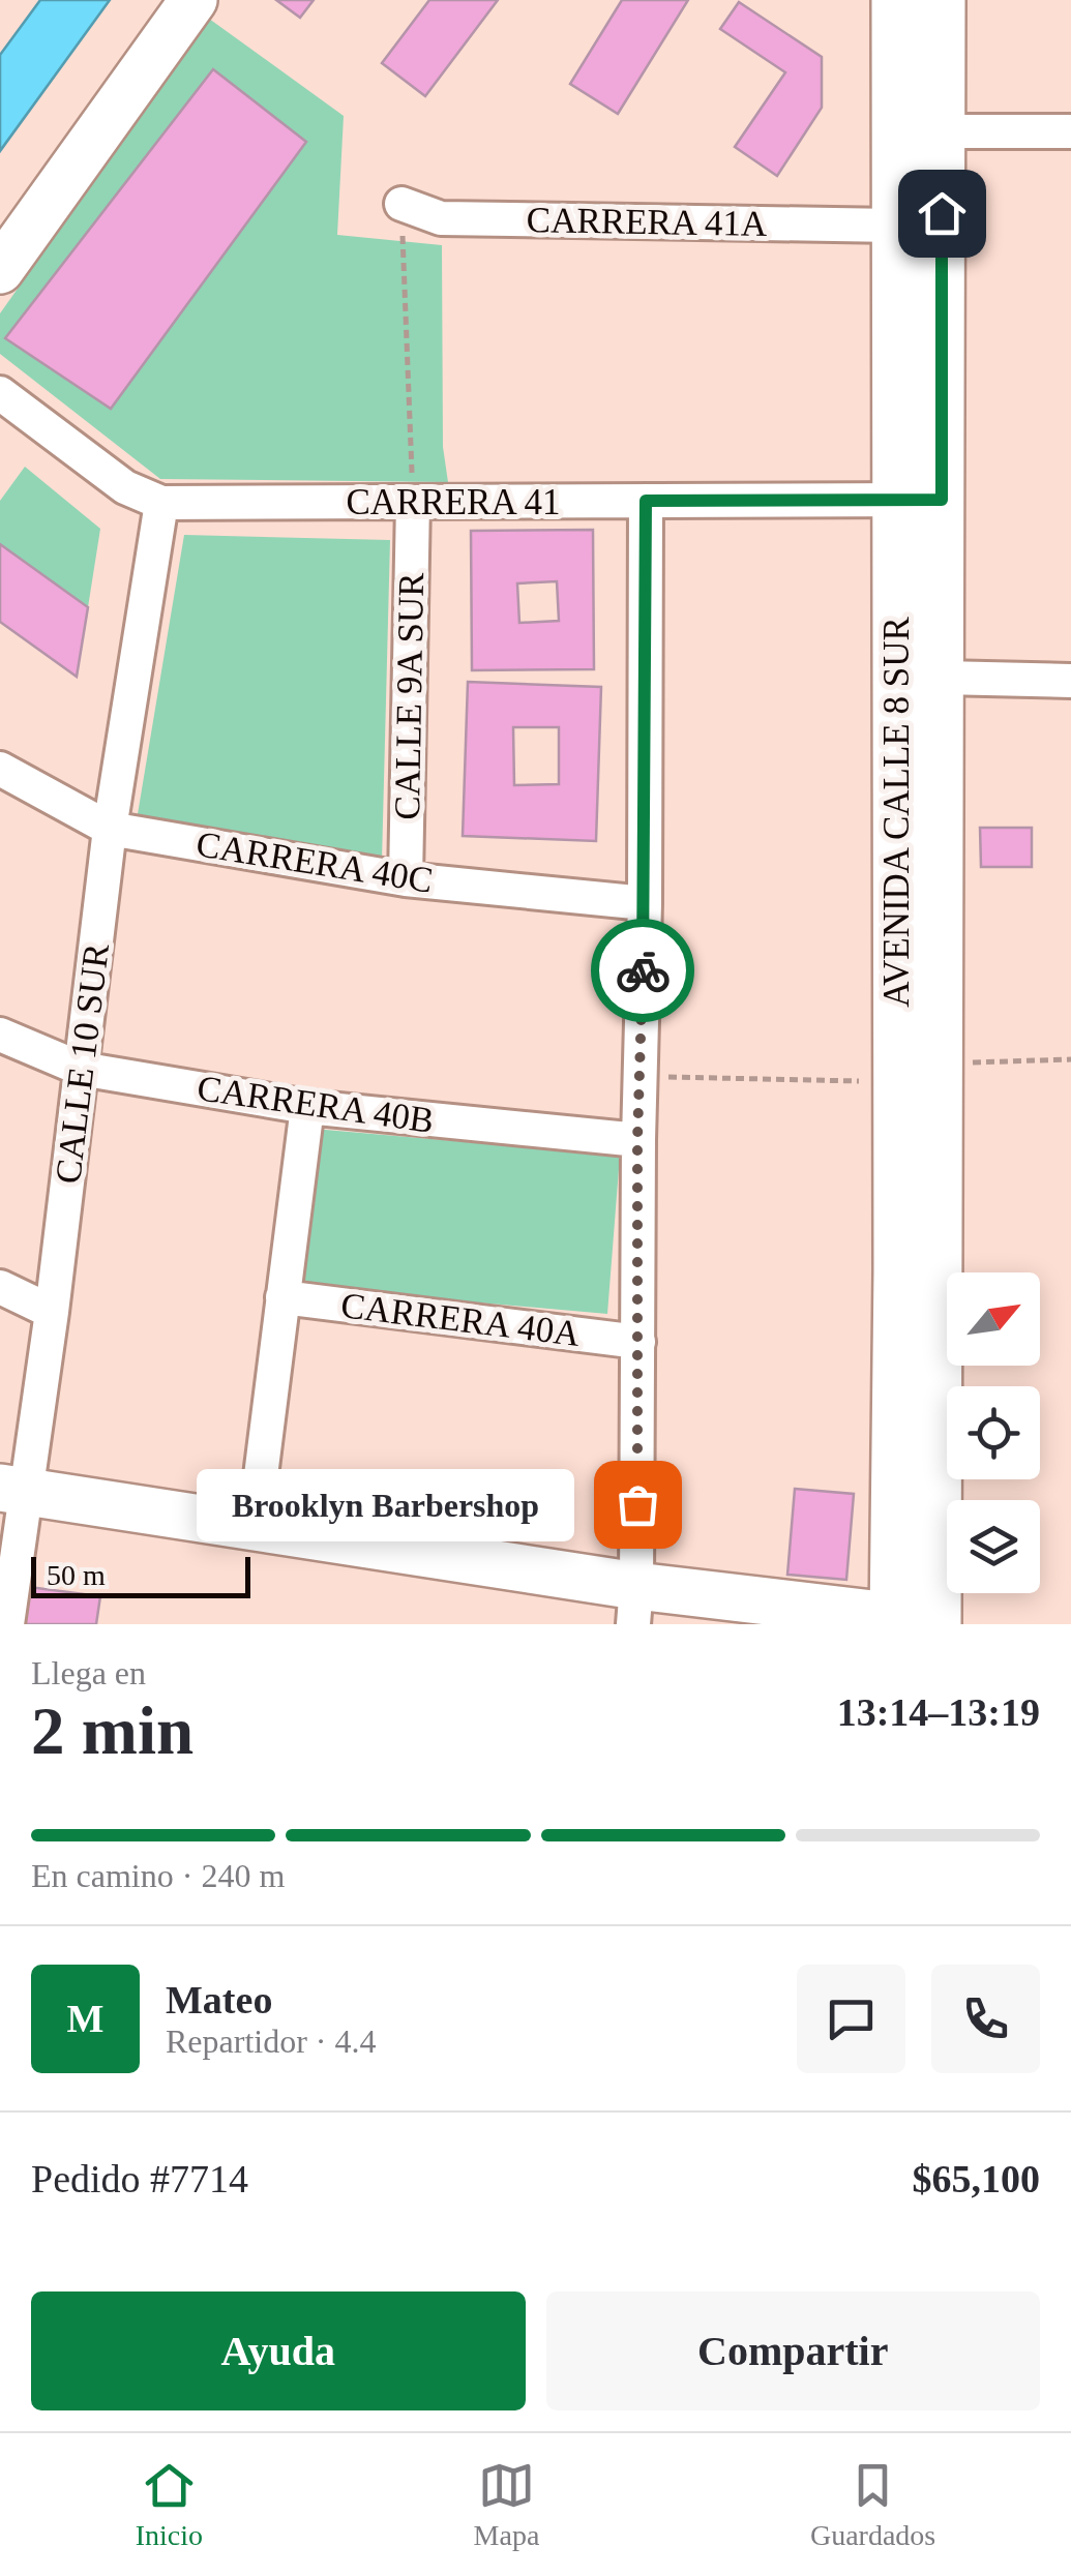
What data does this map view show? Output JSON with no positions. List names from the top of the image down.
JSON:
{
  "streets": {
    "main road": ["AVENIDA CALLE 8 SUR"],
    "street": [
      "CARRERA 41A",
      "CARRERA 41",
      "CALLE 9A SUR",
      "CARRERA 40C",
      "CALLE 10 SUR",
      "CARRERA 40B",
      "CARRERA 40A"
    ]
  },
  "crossings": [
    ["CARRERA 41A", "AVENIDA CALLE 8 SUR"],
    ["CARRERA 41", "CALLE 9A SUR"],
    ["CARRERA 41", "AVENIDA CALLE 8 SUR"],
    ["CARRERA 41", "CALLE 10 SUR"],
    ["CALLE 9A SUR", "CARRERA 40C"],
    ["CARRERA 40C", "CALLE 10 SUR"],
    ["CALLE 10 SUR", "CARRERA 40B"]
  ],
  "places": ["Brooklyn Barbershop"],
  "scale_bar": "50 m",
  "north": "top right",
  "page": {
    "bubble": "Brooklyn Barbershop",
    "scale": "50 m",
    "heading": ["2 min", "Llega en", "13:14–13:19"],
    "panel": [
      "Mateo",
      "Repartidor · 4.4",
      "Pedido #7714",
      "$65,100"
    ],
    "bar": "En camino · 240 m",
    "round": "M",
    "buttons": ["Ayuda", "Compartir"],
    "tabs": ["Inicio", "Mapa", "Guardados"]
  }
}
